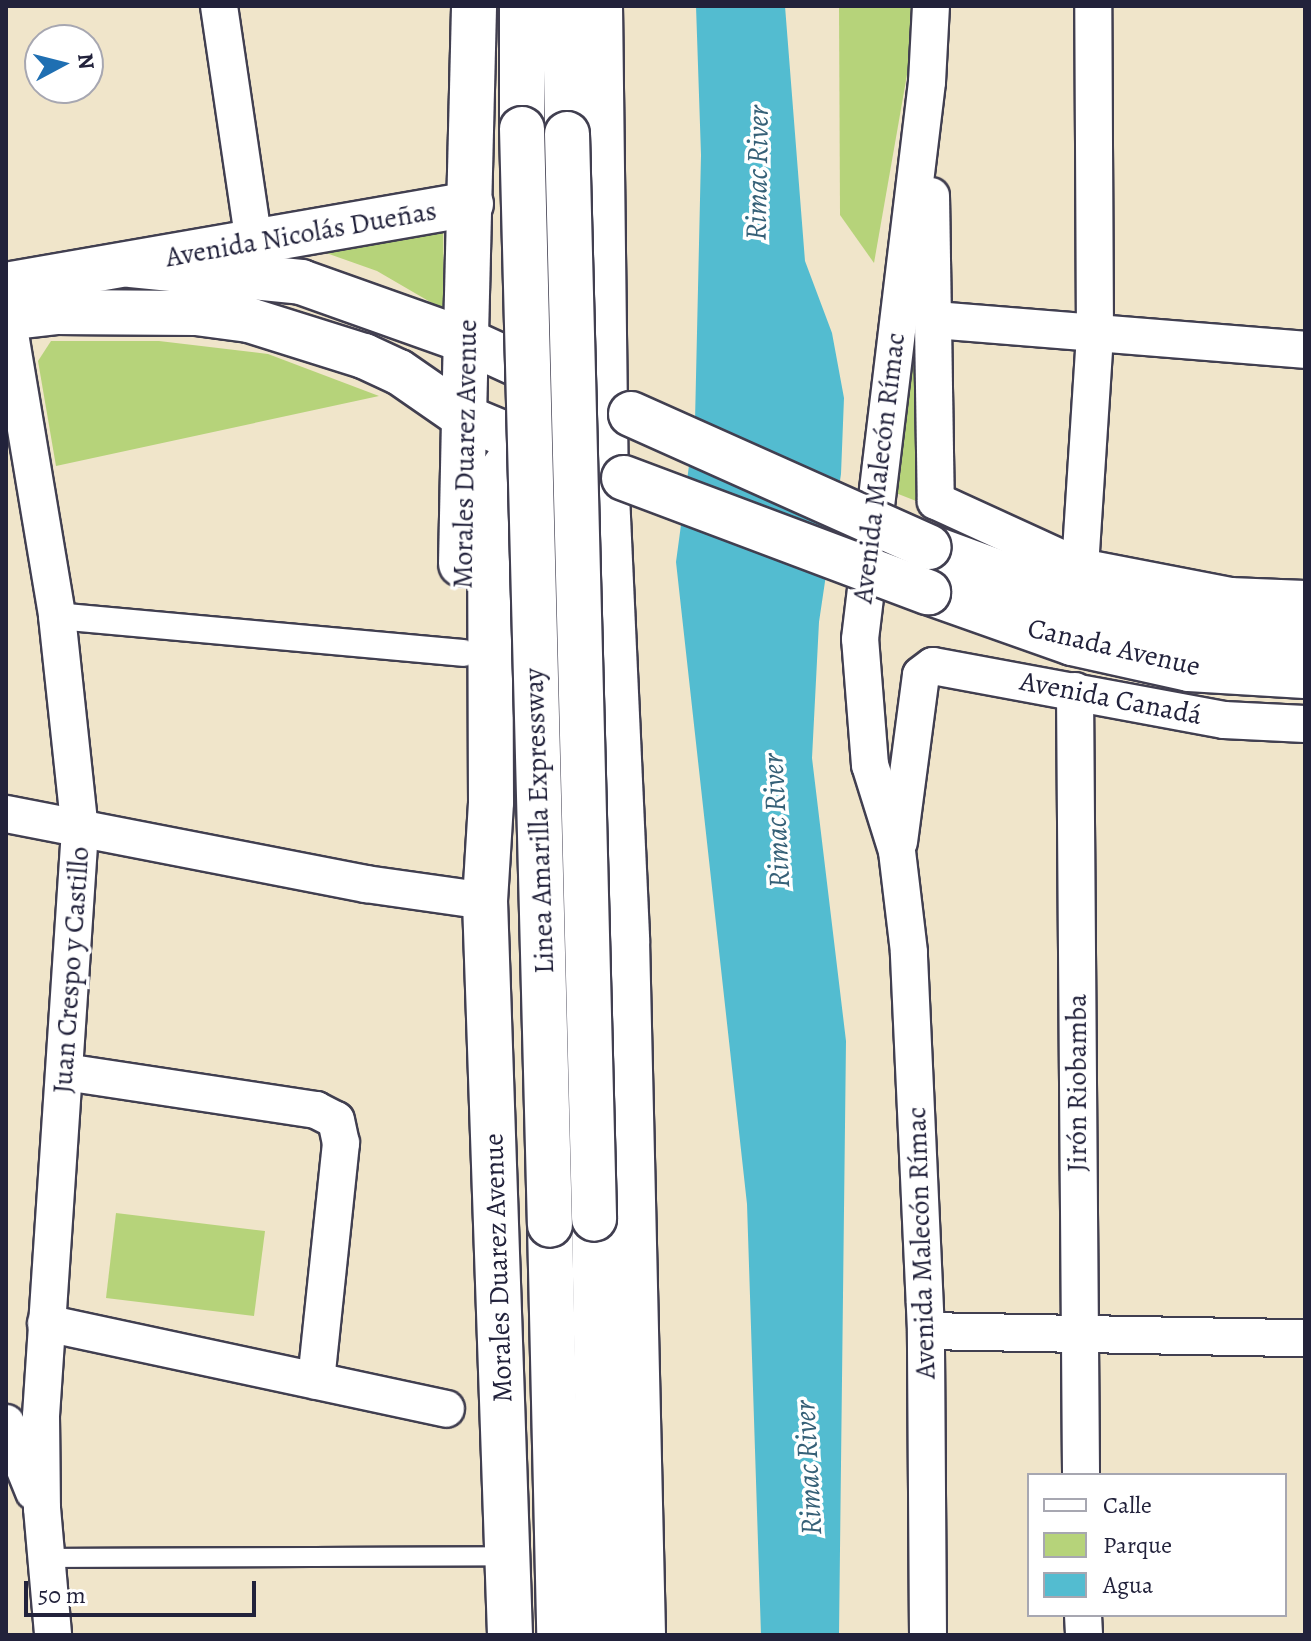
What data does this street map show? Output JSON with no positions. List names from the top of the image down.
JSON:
{
  "streets": {
    "main road": [
      "Avenida Nicolás Dueñas",
      "Morales Duarez Avenue",
      "Canada Avenue",
      "Linea Amarilla Expressway"
    ],
    "street": [
      "Avenida Malecón Rímac",
      "Avenida Canadá",
      "Juan Crespo y Castillo",
      "Jirón Riobamba"
    ]
  },
  "crossings": [
    ["Avenida Nicolás Dueñas", "Morales Duarez Avenue"],
    ["Avenida Nicolás Dueñas", "Canada Avenue"],
    ["Avenida Nicolás Dueñas", "Juan Crespo y Castillo"],
    ["Avenida Malecón Rímac", "Avenida Canadá"],
    ["Avenida Canadá", "Jirón Riobamba"]
  ],
  "water": ["Rimac River"],
  "legend": ["Calle", "Parque", "Agua"],
  "scale_bar": "50 m",
  "north": "right"
}
